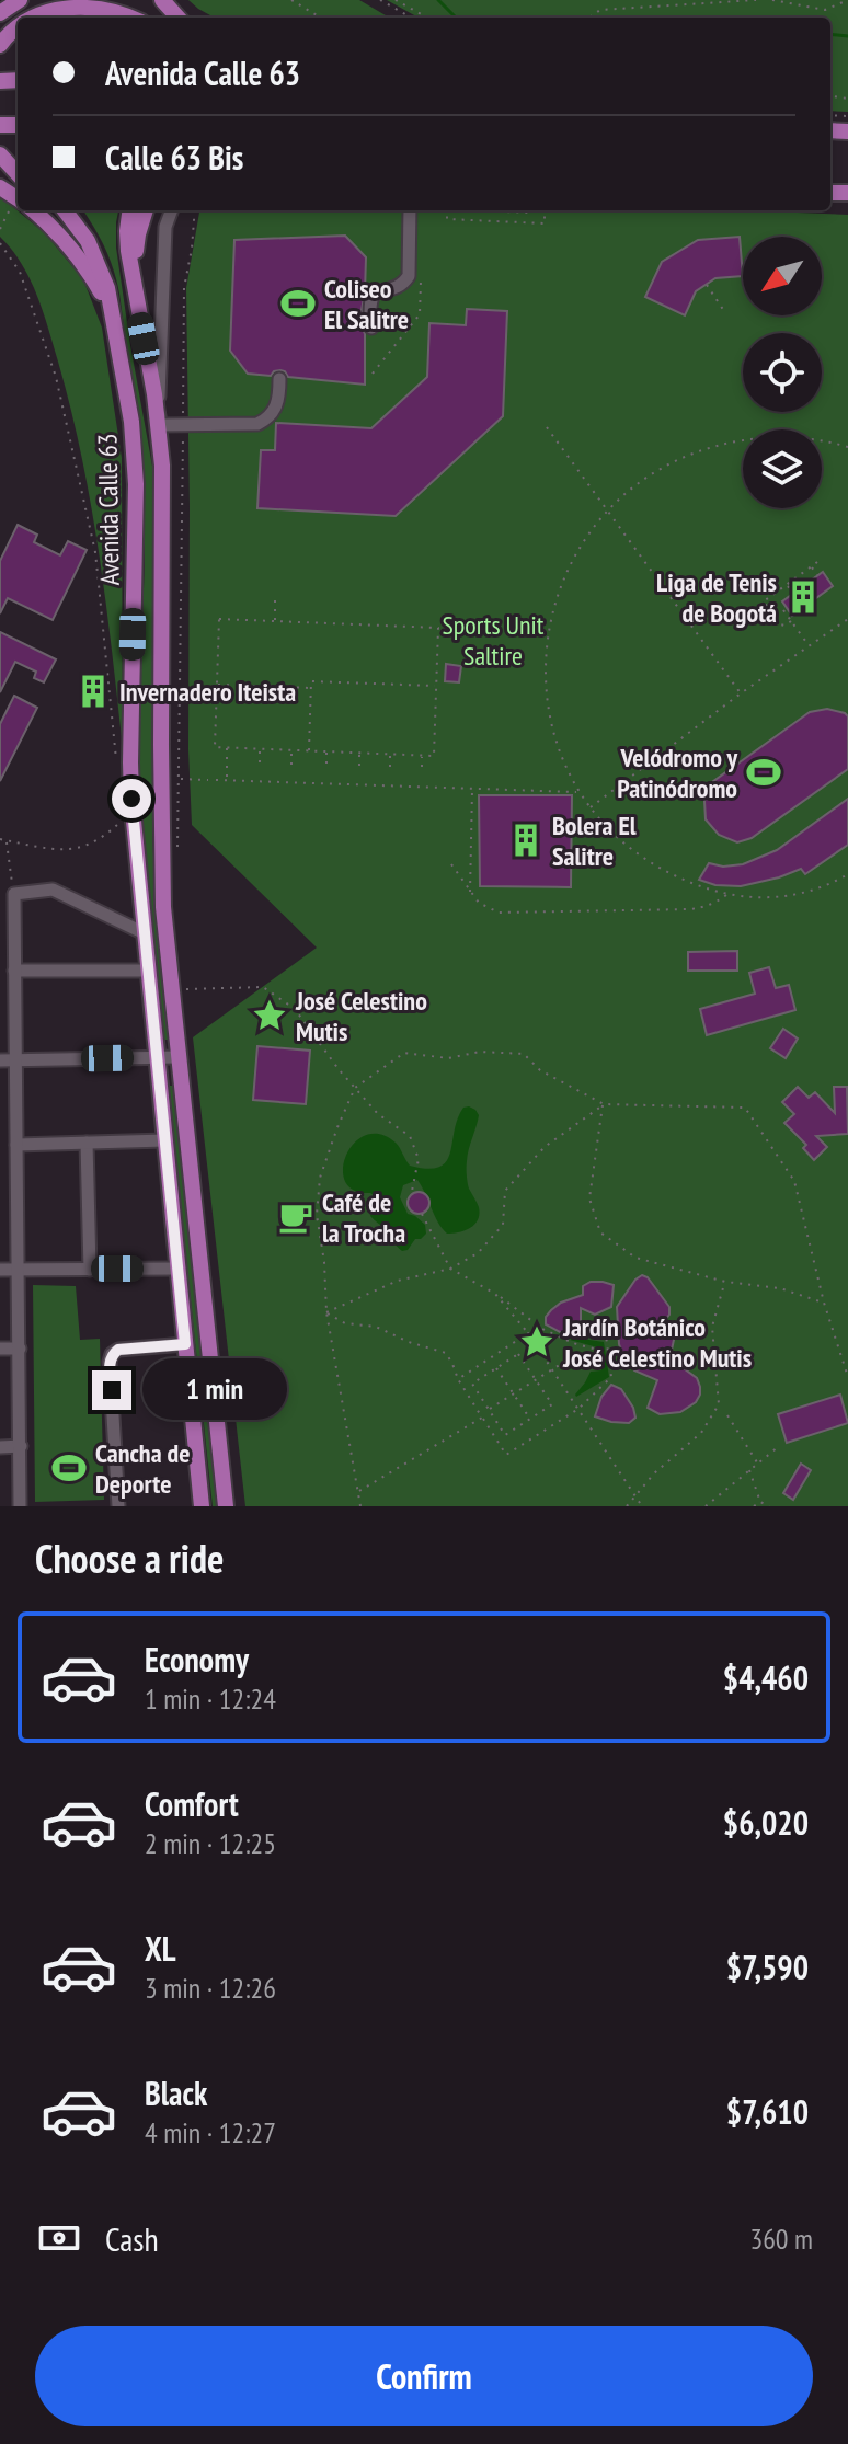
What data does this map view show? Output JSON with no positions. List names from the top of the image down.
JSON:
{
  "streets": {
    "main road": ["Avenida Calle 63"]
  },
  "parks": ["Sports Unit Saltire"],
  "places": {
    "sports": ["Coliseo El Salitre", "Velódromo y Patinódromo", "Cancha de Deporte"],
    "building": ["Liga de Tenis de Bogotá", "Invernadero Iteista", "Bolera El Salitre"],
    "place": ["José Celestino Mutis", "Jardín Botánico José Celestino Mutis"],
    "cafe": ["Café de la Trocha"]
  },
  "north": "bottom left",
  "page": {
    "banner": ["Avenida Calle 63", "Calle 63 Bis"],
    "bubble": "1 min",
    "heading": "Choose a ride",
    "list": [
      {
        "name": "Economy",
        "note": "1 min · 12:24",
        "value": "$4,460"
      },
      {
        "name": "Comfort",
        "note": "2 min · 12:25",
        "value": "$6,020"
      },
      {
        "name": "XL",
        "note": "3 min · 12:26",
        "value": "$7,590"
      },
      {
        "name": "Black",
        "note": "4 min · 12:27",
        "value": "$7,610"
      }
    ],
    "pay": ["Cash", "360 m"],
    "buttons": "Confirm"
  }
}
